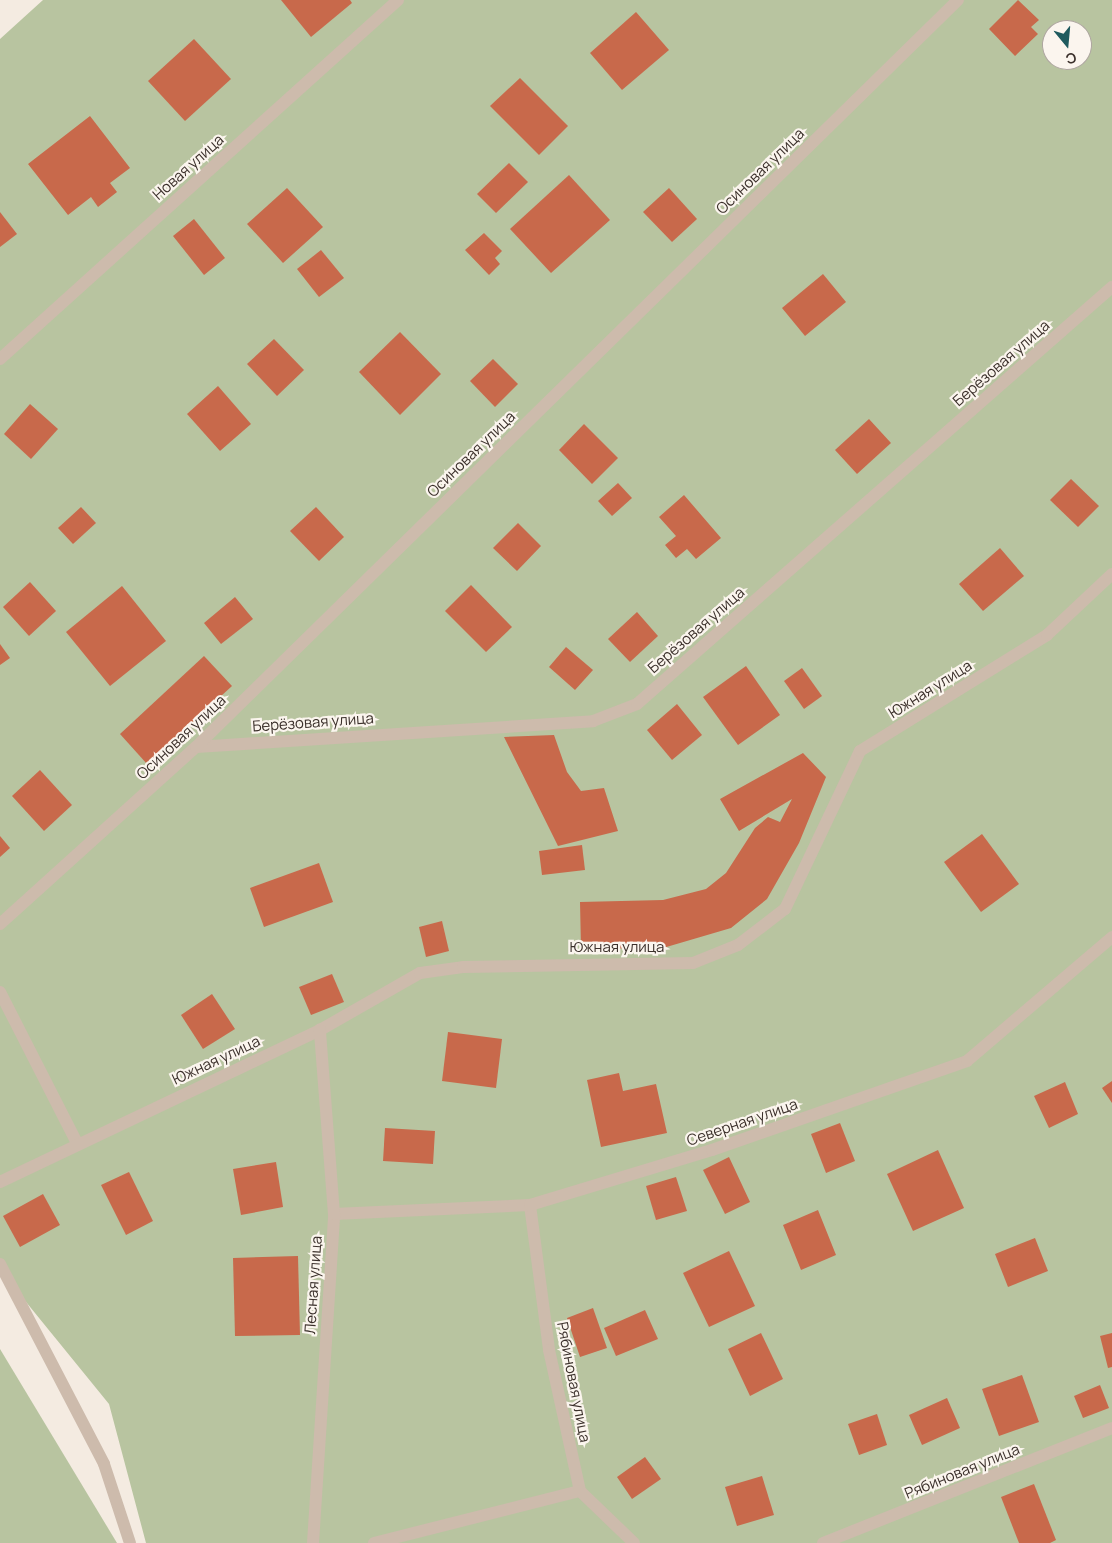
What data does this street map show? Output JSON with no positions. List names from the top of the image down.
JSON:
{
  "streets": {
    "street": [
      "Новая улица",
      "Осиновая улица",
      "Берёзовая улица",
      "Южная улица",
      "Северная улица",
      "Лесная улица",
      "Рябиновая улица"
    ]
  },
  "crossings": [
    ["Осиновая улица", "Берёзовая улица"],
    ["Южная улица", "Лесная улица"],
    ["Северная улица", "Лесная улица"],
    ["Северная улица", "Рябиновая улица"]
  ],
  "north": "bottom"
}
